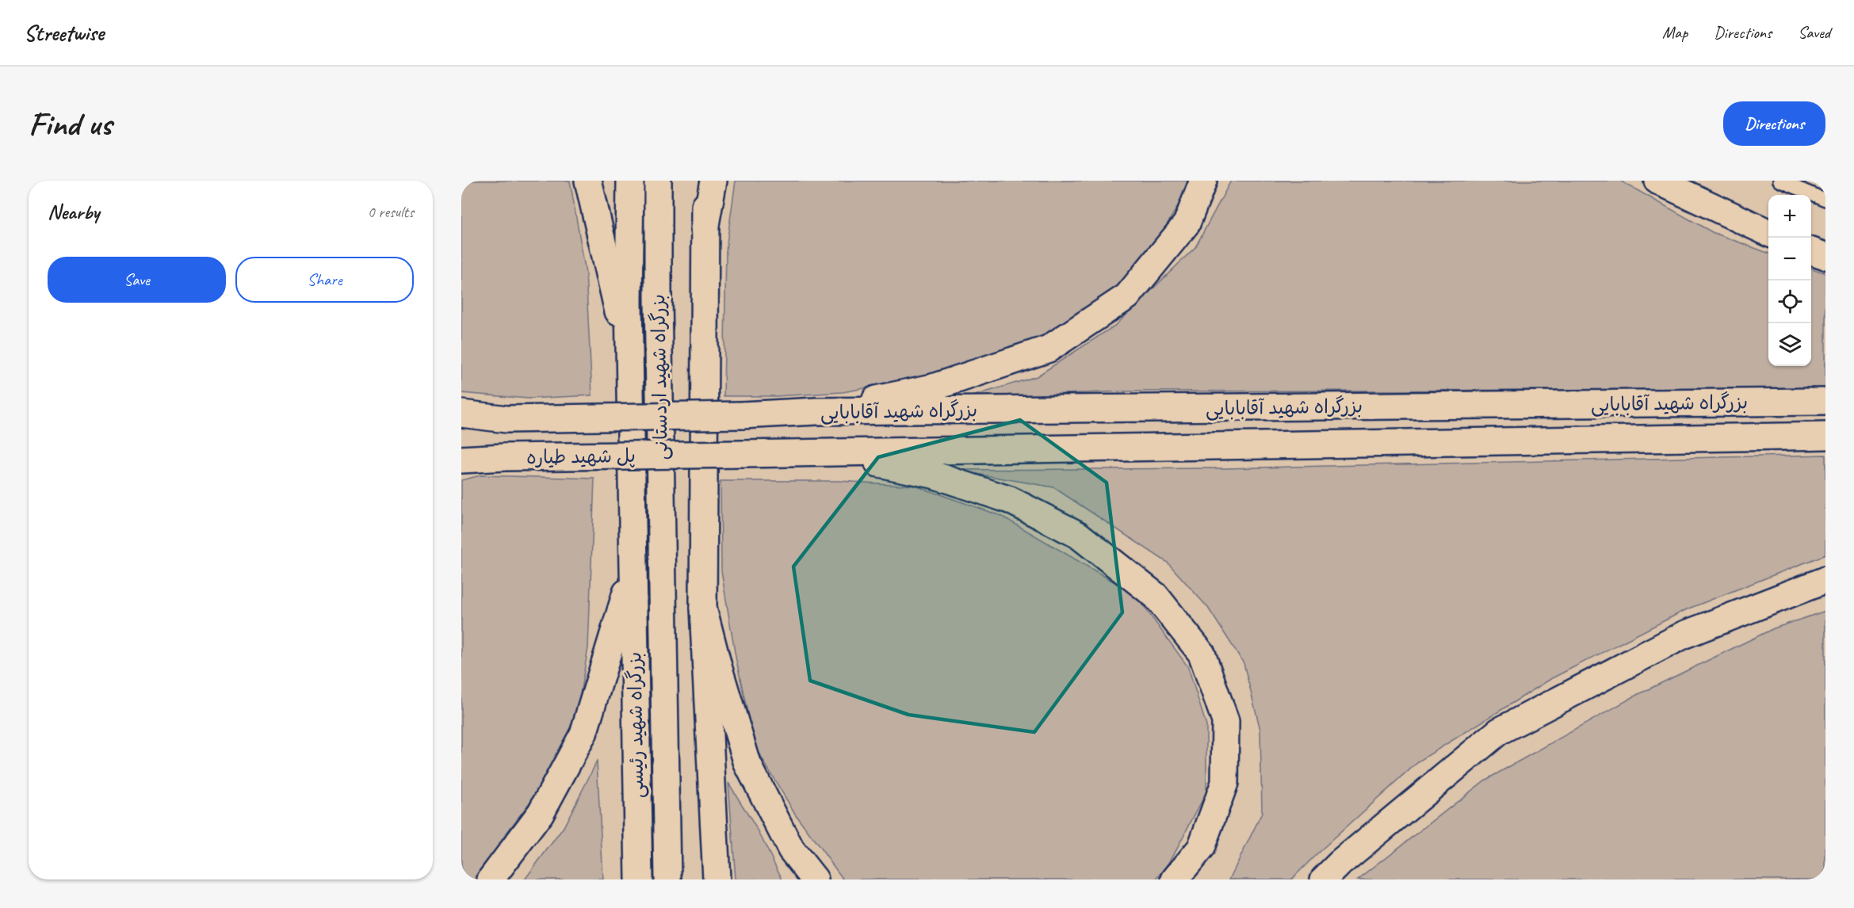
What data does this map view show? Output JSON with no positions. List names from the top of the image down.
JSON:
{
  "streets": {
    "main road": [
      "بزرگراه شهید اردستانی",
      "بزرگراه شهید آقابابایی",
      "پل شهید طیاره",
      "بزرگراه شهید رئیسی"
    ]
  },
  "crossings": [
    ["بزرگراه شهید اردستانی", "بزرگراه شهید رئیسی"],
    ["بزرگراه شهید آقابابایی", "پل شهید طیاره"]
  ],
  "page": {
    "header": "Streetwise",
    "nav": ["Map", "Directions", "Saved"],
    "buttons": [
      "Directions",
      ["Save", "Share"]
    ],
    "title": "Find us",
    "heading": ["Nearby", "0 results"],
    "map_buttons": ["+", "−"]
  }
}
